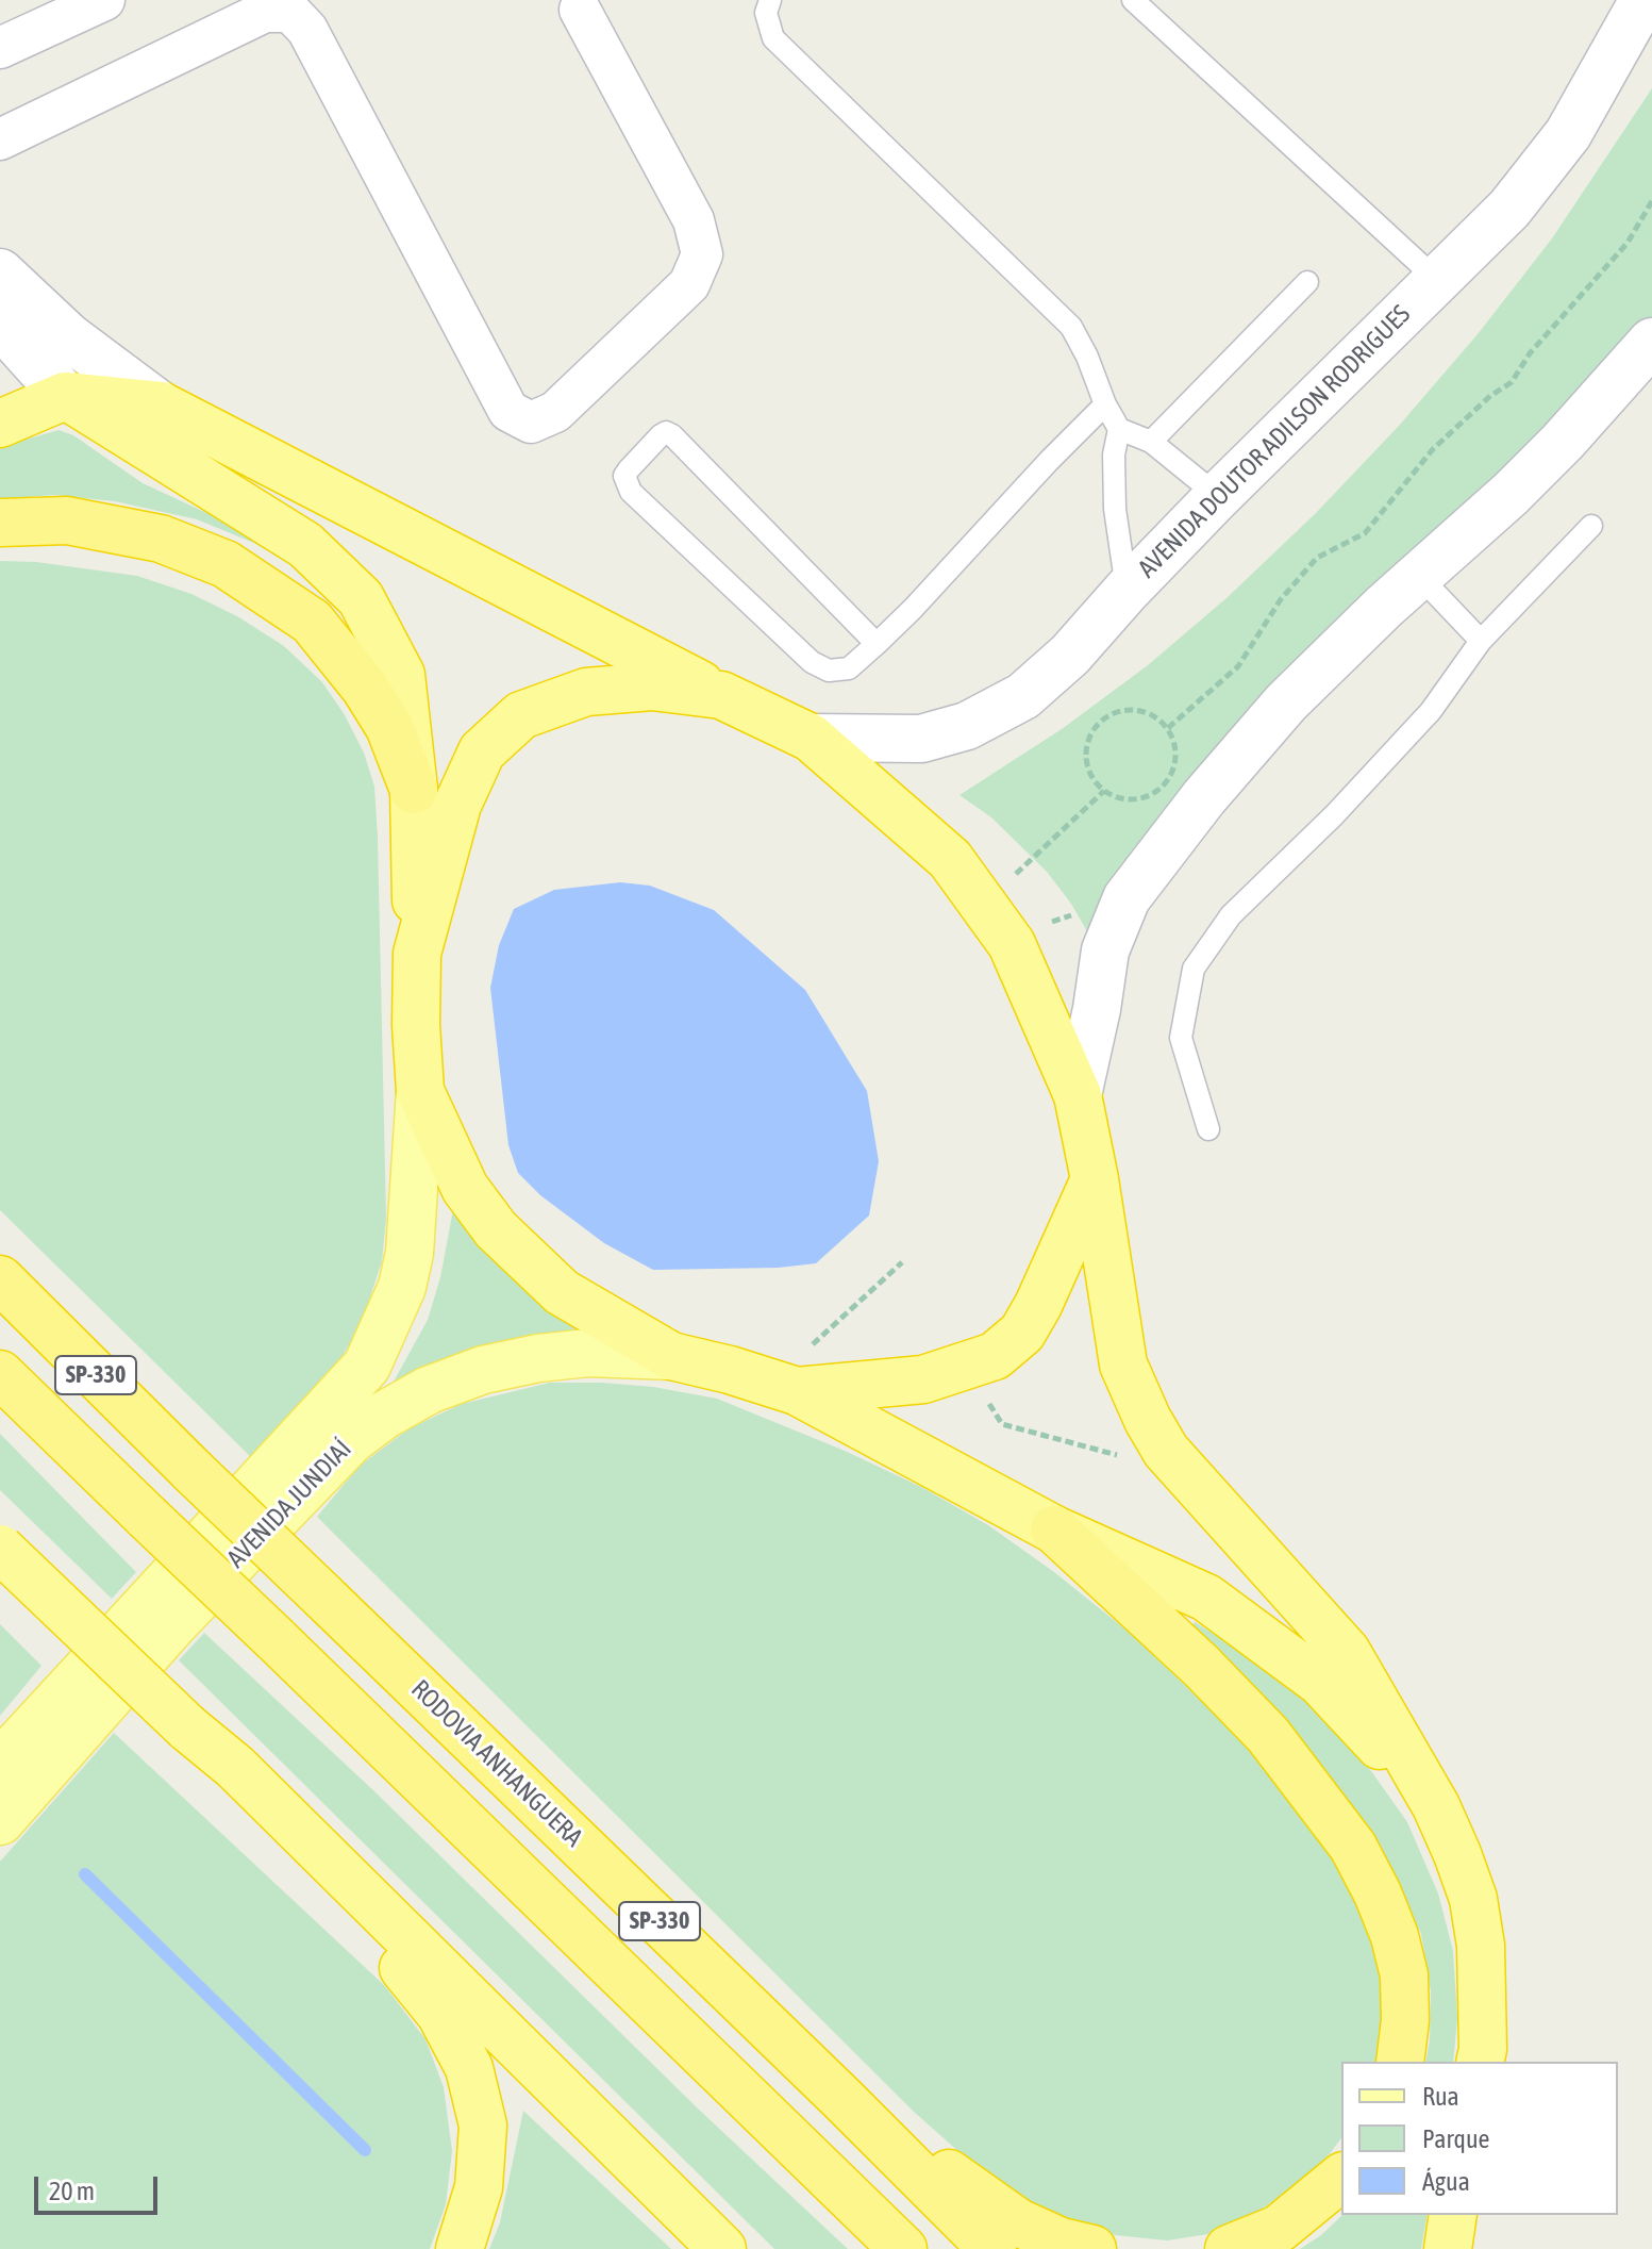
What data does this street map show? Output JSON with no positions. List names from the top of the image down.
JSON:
{
  "streets": {
    "highway": ["SP-330", "RODOVIA ANHANGUERA"],
    "main road": ["AVENIDA JUNDIAÍ"],
    "street": ["AVENIDA DOUTOR ADILSON RODRIGUES"]
  },
  "legend": ["Rua", "Parque", "Água"],
  "scale_bar": "20 m"
}
